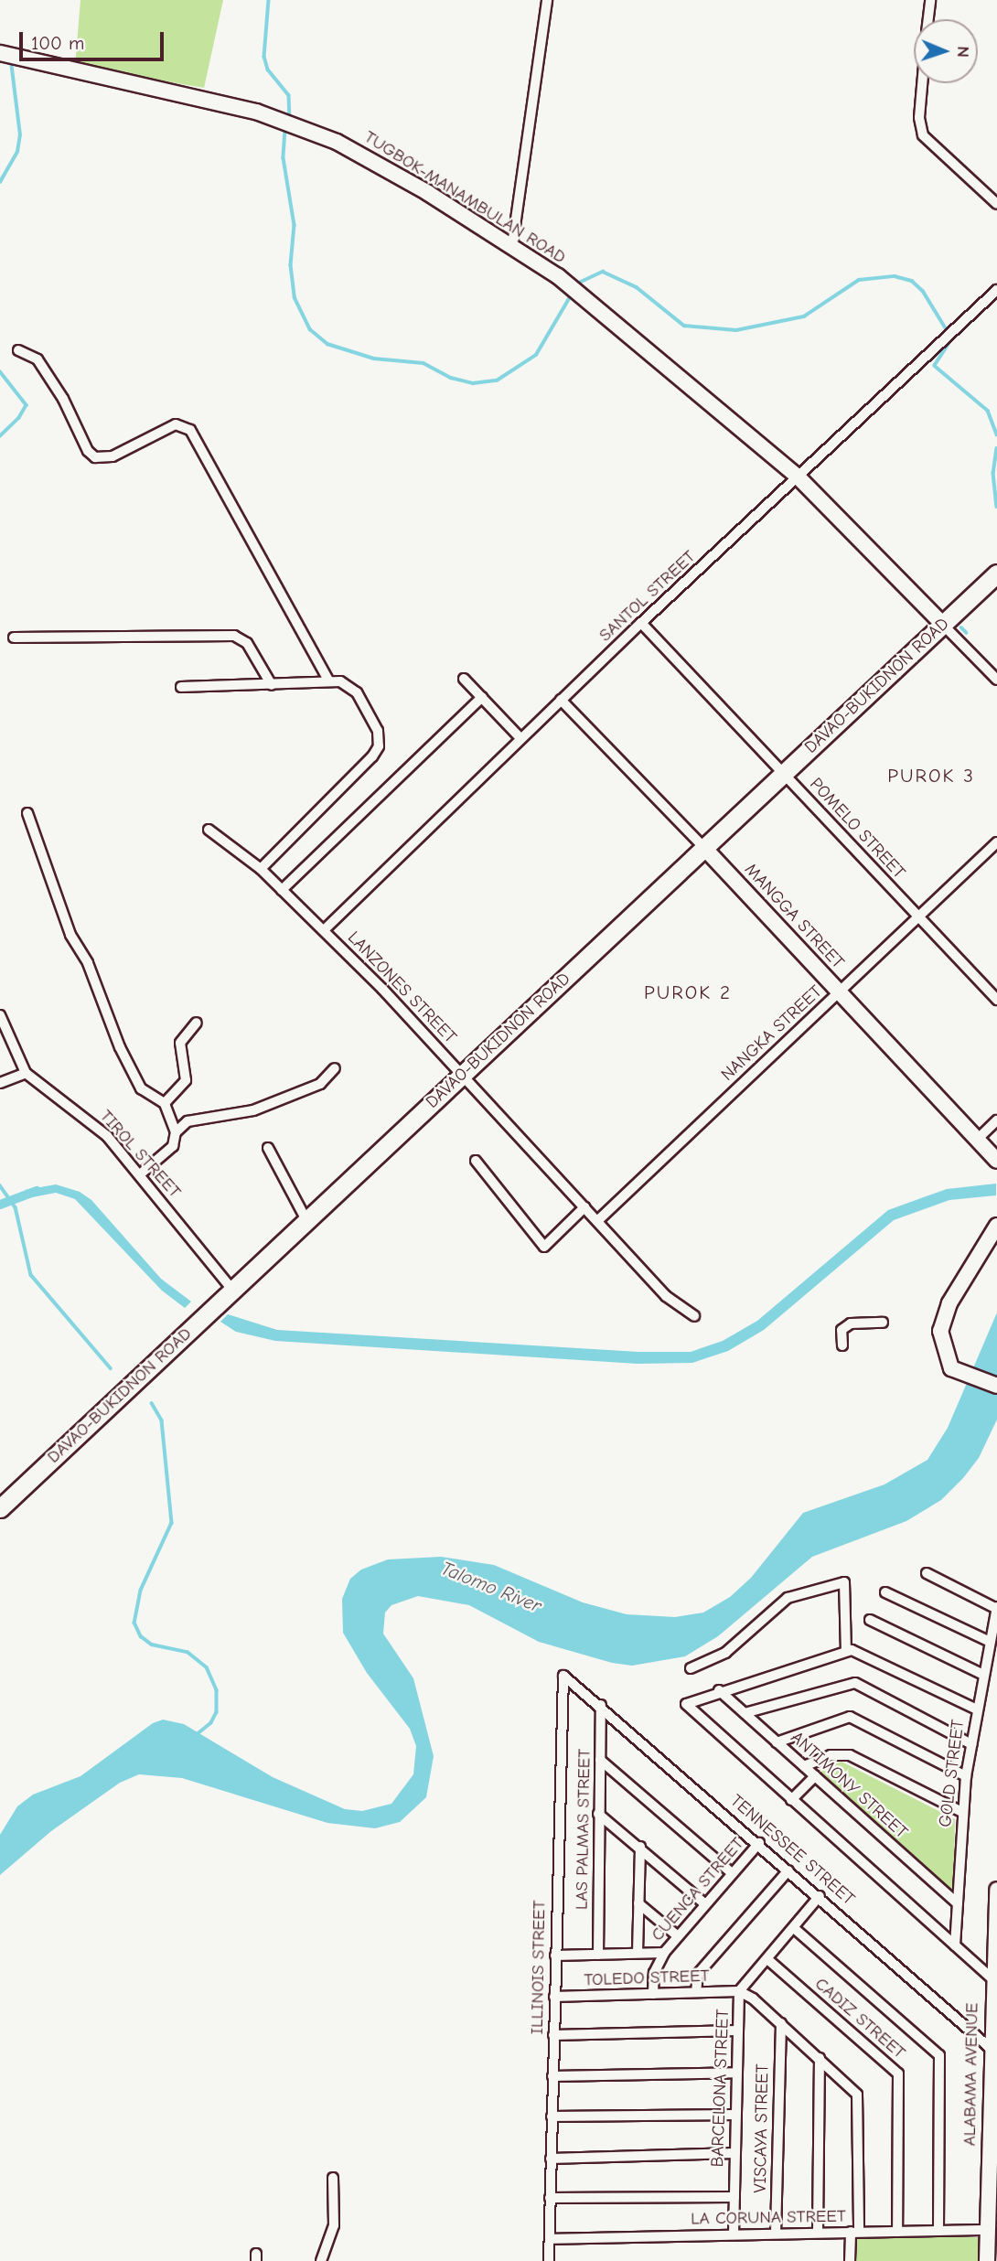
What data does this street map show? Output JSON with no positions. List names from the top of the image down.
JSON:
{
  "streets": {
    "highway": ["DAVAO-BUKIDNON ROAD"],
    "street": [
      "TUGBOK-MANAMBULAN ROAD",
      "SANTOL STREET",
      "POMELO STREET",
      "MANGGA STREET",
      "LANZONES STREET",
      "NANGKA STREET",
      "TIROL STREET",
      "GOLD STREET",
      "ANTIMONY STREET",
      "LAS PALMAS STREET",
      "TENNESSEE STREET",
      "CUENCA STREET",
      "ILLINOIS STREET",
      "TOLEDO STREET",
      "CADIZ STREET",
      "ALABAMA AVENUE",
      "BARCELONA STREET",
      "VISCAYA STREET",
      "LA CORUNA STREET"
    ]
  },
  "crossings": [
    ["TUGBOK-MANAMBULAN ROAD", "SANTOL STREET"],
    ["TUGBOK-MANAMBULAN ROAD", "DAVAO-BUKIDNON ROAD"],
    ["SANTOL STREET", "POMELO STREET"],
    ["SANTOL STREET", "MANGGA STREET"],
    ["SANTOL STREET", "LANZONES STREET"],
    ["DAVAO-BUKIDNON ROAD", "POMELO STREET"],
    ["DAVAO-BUKIDNON ROAD", "MANGGA STREET"],
    ["DAVAO-BUKIDNON ROAD", "LANZONES STREET"],
    ["DAVAO-BUKIDNON ROAD", "TIROL STREET"],
    ["POMELO STREET", "NANGKA STREET"],
    ["MANGGA STREET", "NANGKA STREET"],
    ["LANZONES STREET", "NANGKA STREET"],
    ["GOLD STREET", "ANTIMONY STREET"],
    ["LAS PALMAS STREET", "TENNESSEE STREET"],
    ["TENNESSEE STREET", "CUENCA STREET"],
    ["TENNESSEE STREET", "ILLINOIS STREET"],
    ["TENNESSEE STREET", "ALABAMA AVENUE"],
    ["TENNESSEE STREET", "BARCELONA STREET"],
    ["CUENCA STREET", "TOLEDO STREET"],
    ["ILLINOIS STREET", "TOLEDO STREET"],
    ["ILLINOIS STREET", "LA CORUNA STREET"],
    ["TOLEDO STREET", "BARCELONA STREET"],
    ["CADIZ STREET", "BARCELONA STREET"],
    ["CADIZ STREET", "LA CORUNA STREET"],
    ["ALABAMA AVENUE", "LA CORUNA STREET"],
    ["BARCELONA STREET", "LA CORUNA STREET"],
    ["VISCAYA STREET", "LA CORUNA STREET"]
  ],
  "districts": ["PUROK 3", "PUROK 2"],
  "water": ["Talomo River"],
  "scale_bar": "100 m",
  "north": "right"
}
